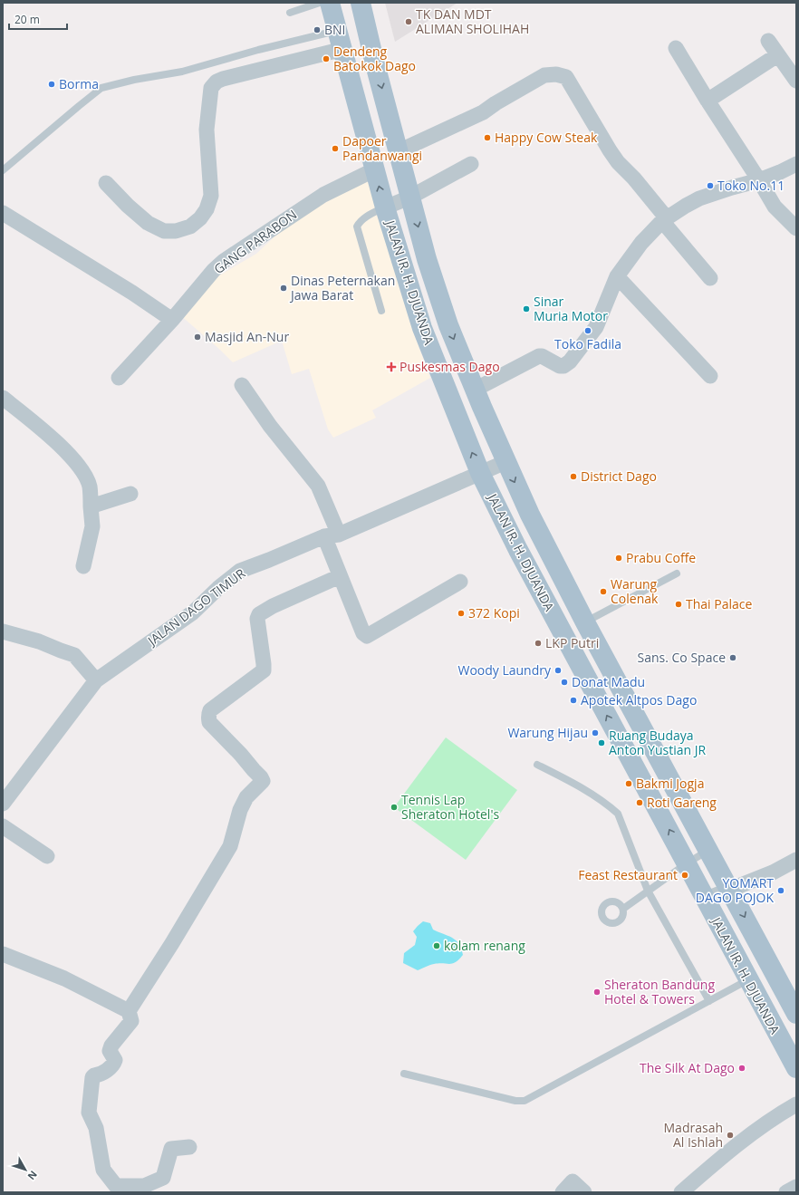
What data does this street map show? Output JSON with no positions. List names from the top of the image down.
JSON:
{
  "streets": {
    "main road": ["JALAN IR. H. DJUANDA"],
    "street": ["GANG PARABON", "JALAN DAGO TIMUR"]
  },
  "crossings": [
    ["GANG PARABON", "JALAN IR. H. DJUANDA"],
    ["JALAN IR. H. DJUANDA", "JALAN DAGO TIMUR"]
  ],
  "places": {
    "other": [
      "TK DAN MDT ALIMAN SHOLIHAH",
      "BNI",
      "Dendeng Batokok Dago",
      "Borma",
      "Happy Cow Steak",
      "Dapoer Pandanwangi",
      "Toko No.11",
      "Dinas Peternakan Jawa Barat",
      "Sinar Muria Motor",
      "Toko Fadila",
      "Masjid An-Nur",
      "District Dago",
      "Prabu Coffe",
      "Warung Colenak",
      "Thai Palace",
      "372 Kopi",
      "LKP Putri",
      "Sans. Co Space",
      "Woody Laundry",
      "Donat Madu",
      "Apotek Altpos Dago",
      "Warung Hijau",
      "Ruang Budaya Anton Yustian JR",
      "Bakmi Jogja",
      "Roti Gareng",
      "Tennis Lap Sheraton Hotel's",
      "Feast Restaurant",
      "YOMART DAGO POJOK",
      "kolam renang",
      "Sheraton Bandung Hotel & Towers",
      "The Silk At Dago",
      "Madrasah Al Ishlah"
    ],
    "health": ["Puskesmas Dago"]
  },
  "scale_bar": "20 m",
  "north": "bottom right"
}
